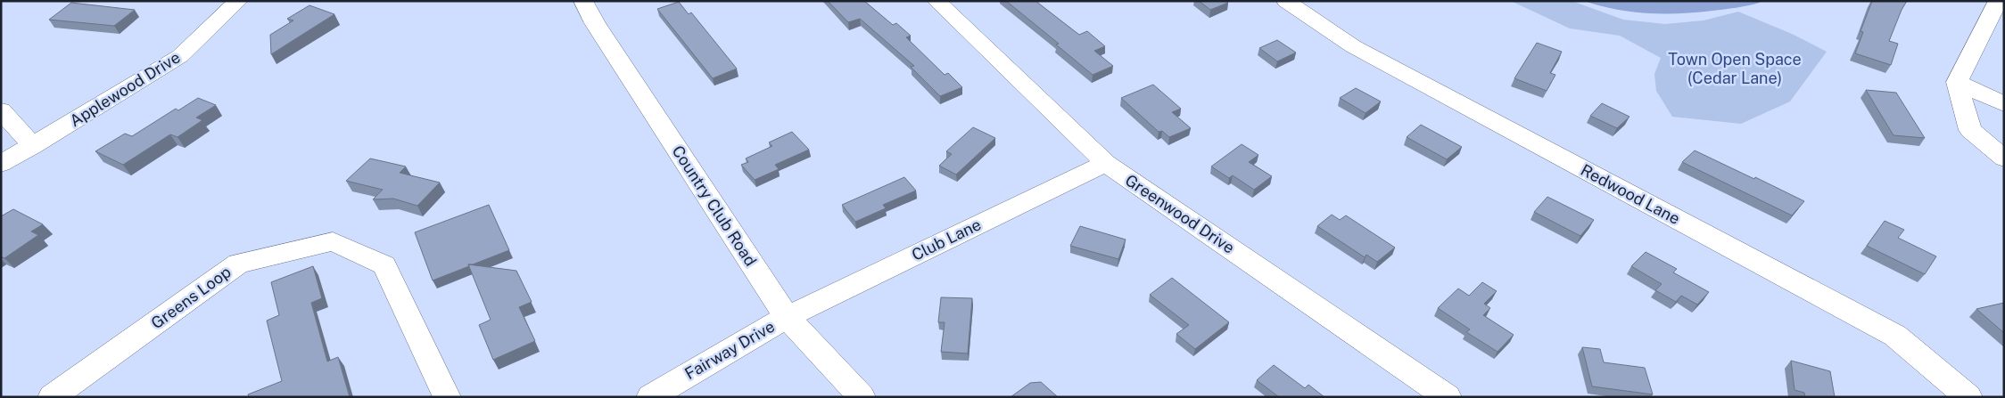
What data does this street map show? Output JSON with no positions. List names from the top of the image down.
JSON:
{
  "streets": {
    "street": [
      "Applewood Drive",
      "Redwood Lane",
      "Country Club Road",
      "Greenwood Drive",
      "Club Lane",
      "Greens Loop",
      "Fairway Drive"
    ]
  },
  "crossings": [
    ["Country Club Road", "Club Lane"],
    ["Country Club Road", "Fairway Drive"],
    ["Greenwood Drive", "Club Lane"],
    ["Club Lane", "Fairway Drive"]
  ],
  "parks": ["Town Open Space (Cedar Lane)"]
}
